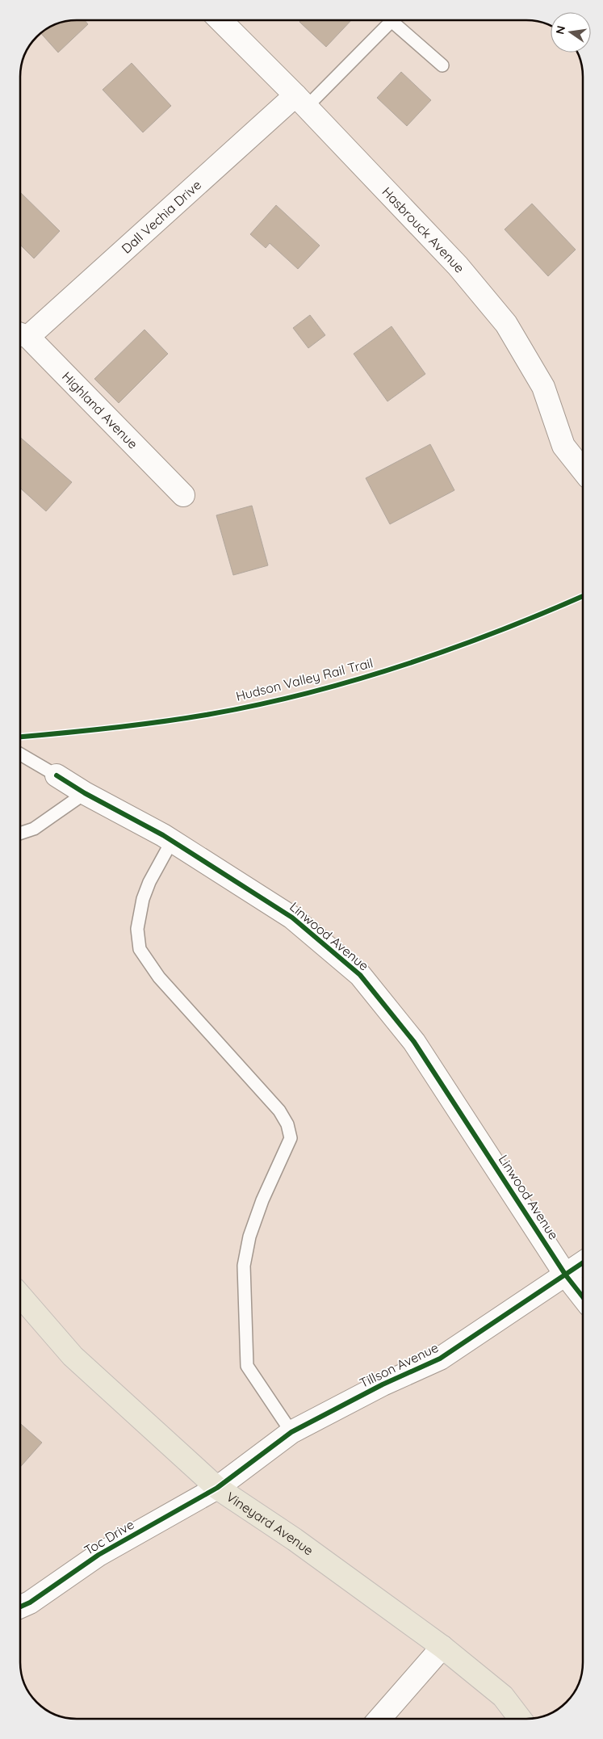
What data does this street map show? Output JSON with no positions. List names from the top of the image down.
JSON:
{
  "streets": {
    "main road": ["Vineyard Avenue"],
    "street": [
      "Dall Vechia Drive",
      "Hasbrouck Avenue",
      "Highland Avenue",
      "Linwood Avenue",
      "Tillson Avenue",
      "Toc Drive"
    ],
    "cycle path": ["Hudson Valley Rail Trail"]
  },
  "crossings": [
    ["Dall Vechia Drive", "Hasbrouck Avenue"],
    ["Dall Vechia Drive", "Highland Avenue"],
    ["Linwood Avenue", "Tillson Avenue"],
    ["Tillson Avenue", "Vineyard Avenue"],
    ["Tillson Avenue", "Toc Drive"],
    ["Vineyard Avenue", "Toc Drive"]
  ],
  "north": "left"
}
